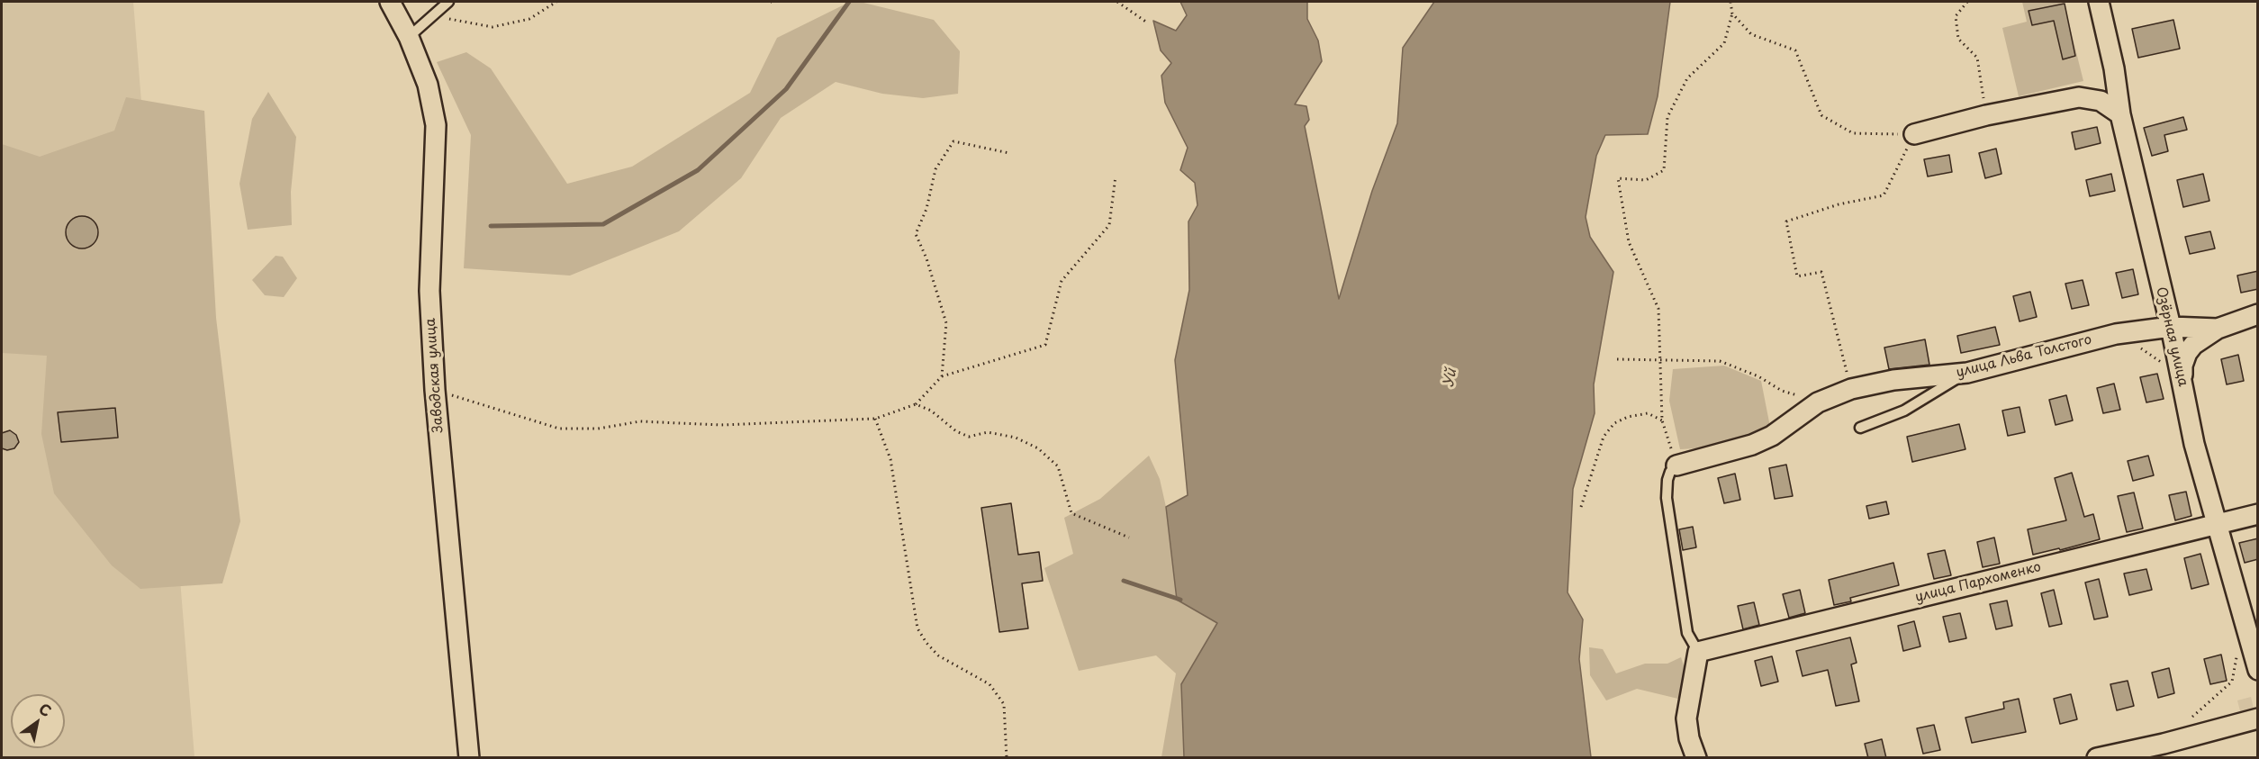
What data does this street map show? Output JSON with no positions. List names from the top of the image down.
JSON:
{
  "streets": {
    "street": [
      "Озёрная улица",
      "улица Льва Толстого",
      "Заводская улица",
      "улица Пархоменко"
    ]
  },
  "crossings": [
    ["Озёрная улица", "улица Льва Толстого"],
    ["Озёрная улица", "улица Пархоменко"]
  ],
  "water": ["Уй"],
  "north": "top right"
}
